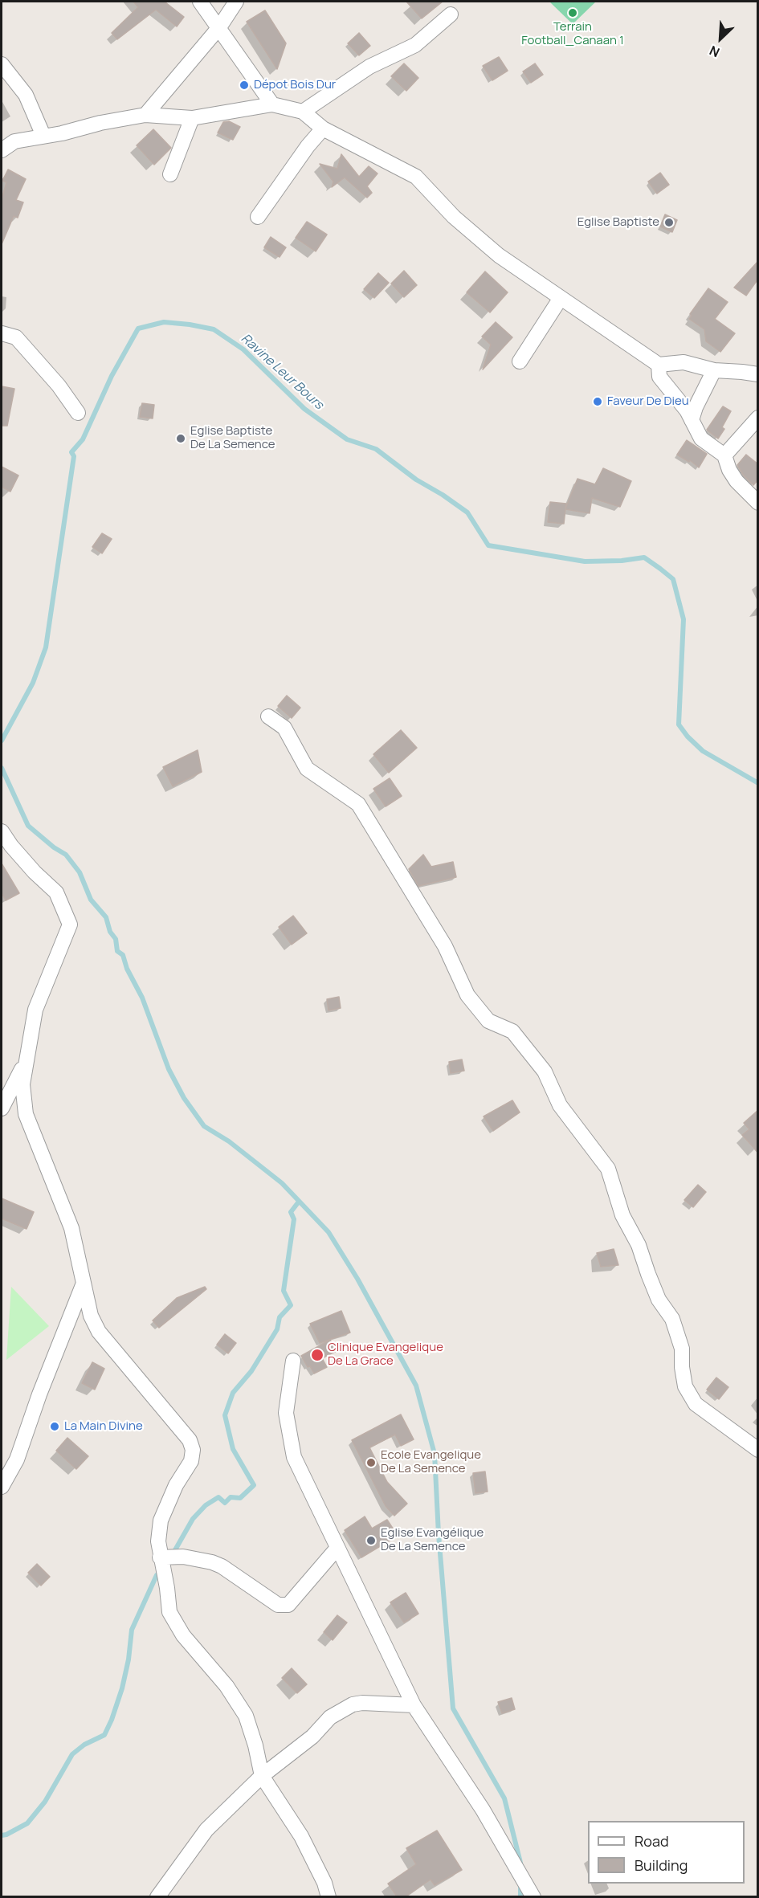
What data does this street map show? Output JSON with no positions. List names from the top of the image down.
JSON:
{
  "water": ["Ravine Leur Bours"],
  "places": [
    "Terrain Football_Canaan 1",
    "Dépot Bois Dur",
    "Eglise Baptiste",
    "Faveur De Dieu",
    "Eglise Baptiste De La Semence",
    "Clinique Evangelique De La Grace",
    "La Main Divine",
    "Ecole Evangelique De La Semence",
    "Eglise Evangélique De La Semence"
  ],
  "legend": ["Road", "Building"],
  "north": "bottom left"
}
